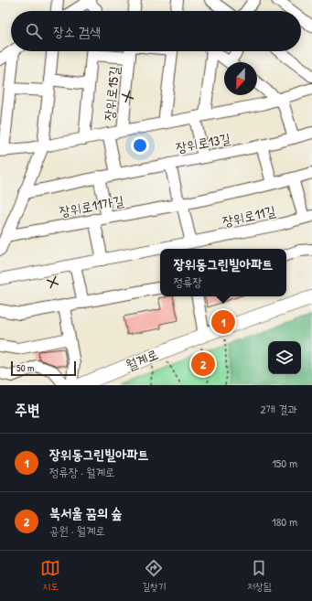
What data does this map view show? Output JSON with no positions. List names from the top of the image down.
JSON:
{
  "streets": {
    "main road": ["월계로"],
    "street": [
      "장위로15길",
      "장위로13길",
      "장위로11가길",
      "장위로11길"
    ]
  },
  "crossings": [
    ["장위로15길", "장위로13길"]
  ],
  "scale_bar": "50 m",
  "north": "bottom",
  "page": {
    "search": "장소 검색",
    "popup": ["장위동그린빌아파트", "정류장"],
    "pins": ["1", "2"],
    "scale": "50 m",
    "heading": ["주변", "2개 결과"],
    "list": [
      {
        "mark": "1",
        "name": "장위동그린빌아파트",
        "note": "정류장 · 월계로",
        "value": "150 m"
      },
      {
        "mark": "2",
        "name": "북서울 꿈의 숲",
        "note": "공원 · 월계로",
        "value": "180 m"
      }
    ],
    "nav": ["지도", "길찾기", "저장됨"]
  }
}
